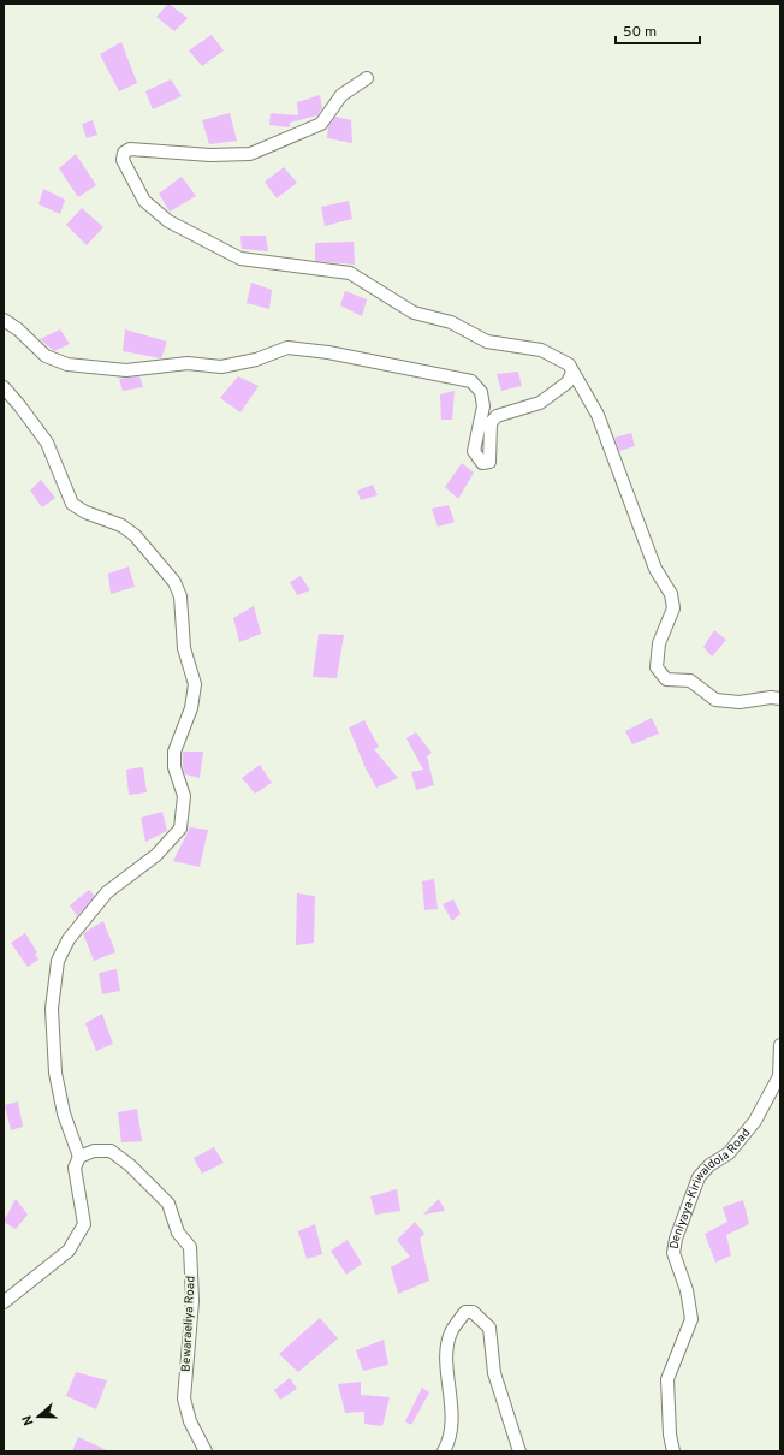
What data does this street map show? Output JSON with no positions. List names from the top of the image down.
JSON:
{
  "streets": {
    "street": ["Deniyaya-Kiriwaldola Road", "Bewaraeliya Road"]
  },
  "scale_bar": "50 m",
  "north": "left"
}
